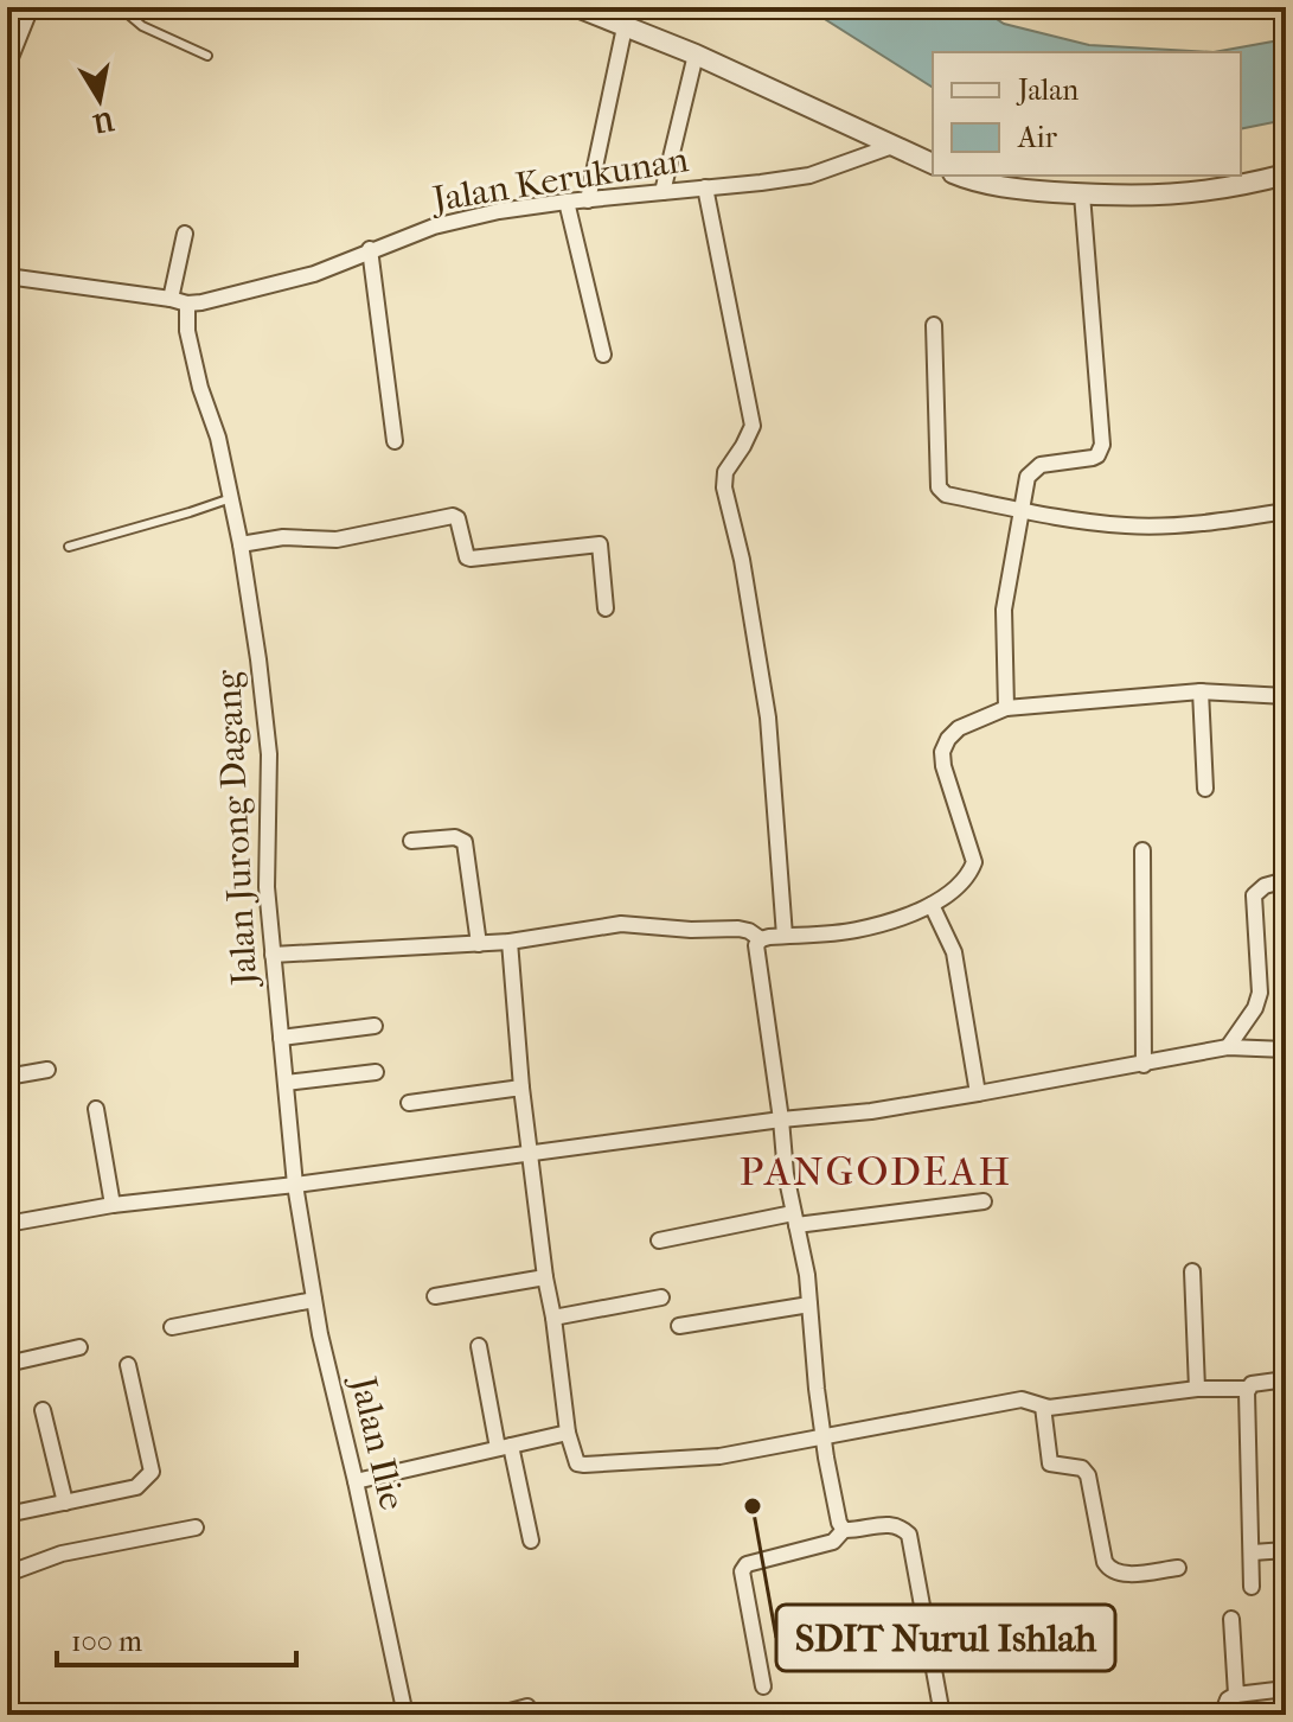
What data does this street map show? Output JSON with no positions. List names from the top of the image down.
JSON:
{
  "streets": {
    "street": ["Jalan Kerukunan", "Jalan Jurong Dagang", "Jalan Ilie"]
  },
  "crossings": [
    ["Jalan Kerukunan", "Jalan Jurong Dagang"],
    ["Jalan Jurong Dagang", "Jalan Ilie"]
  ],
  "districts": ["PANGODEAH"],
  "places": ["SDIT Nurul Ishlah"],
  "legend": ["Jalan", "Air"],
  "scale_bar": "100 m",
  "north": "bottom"
}
